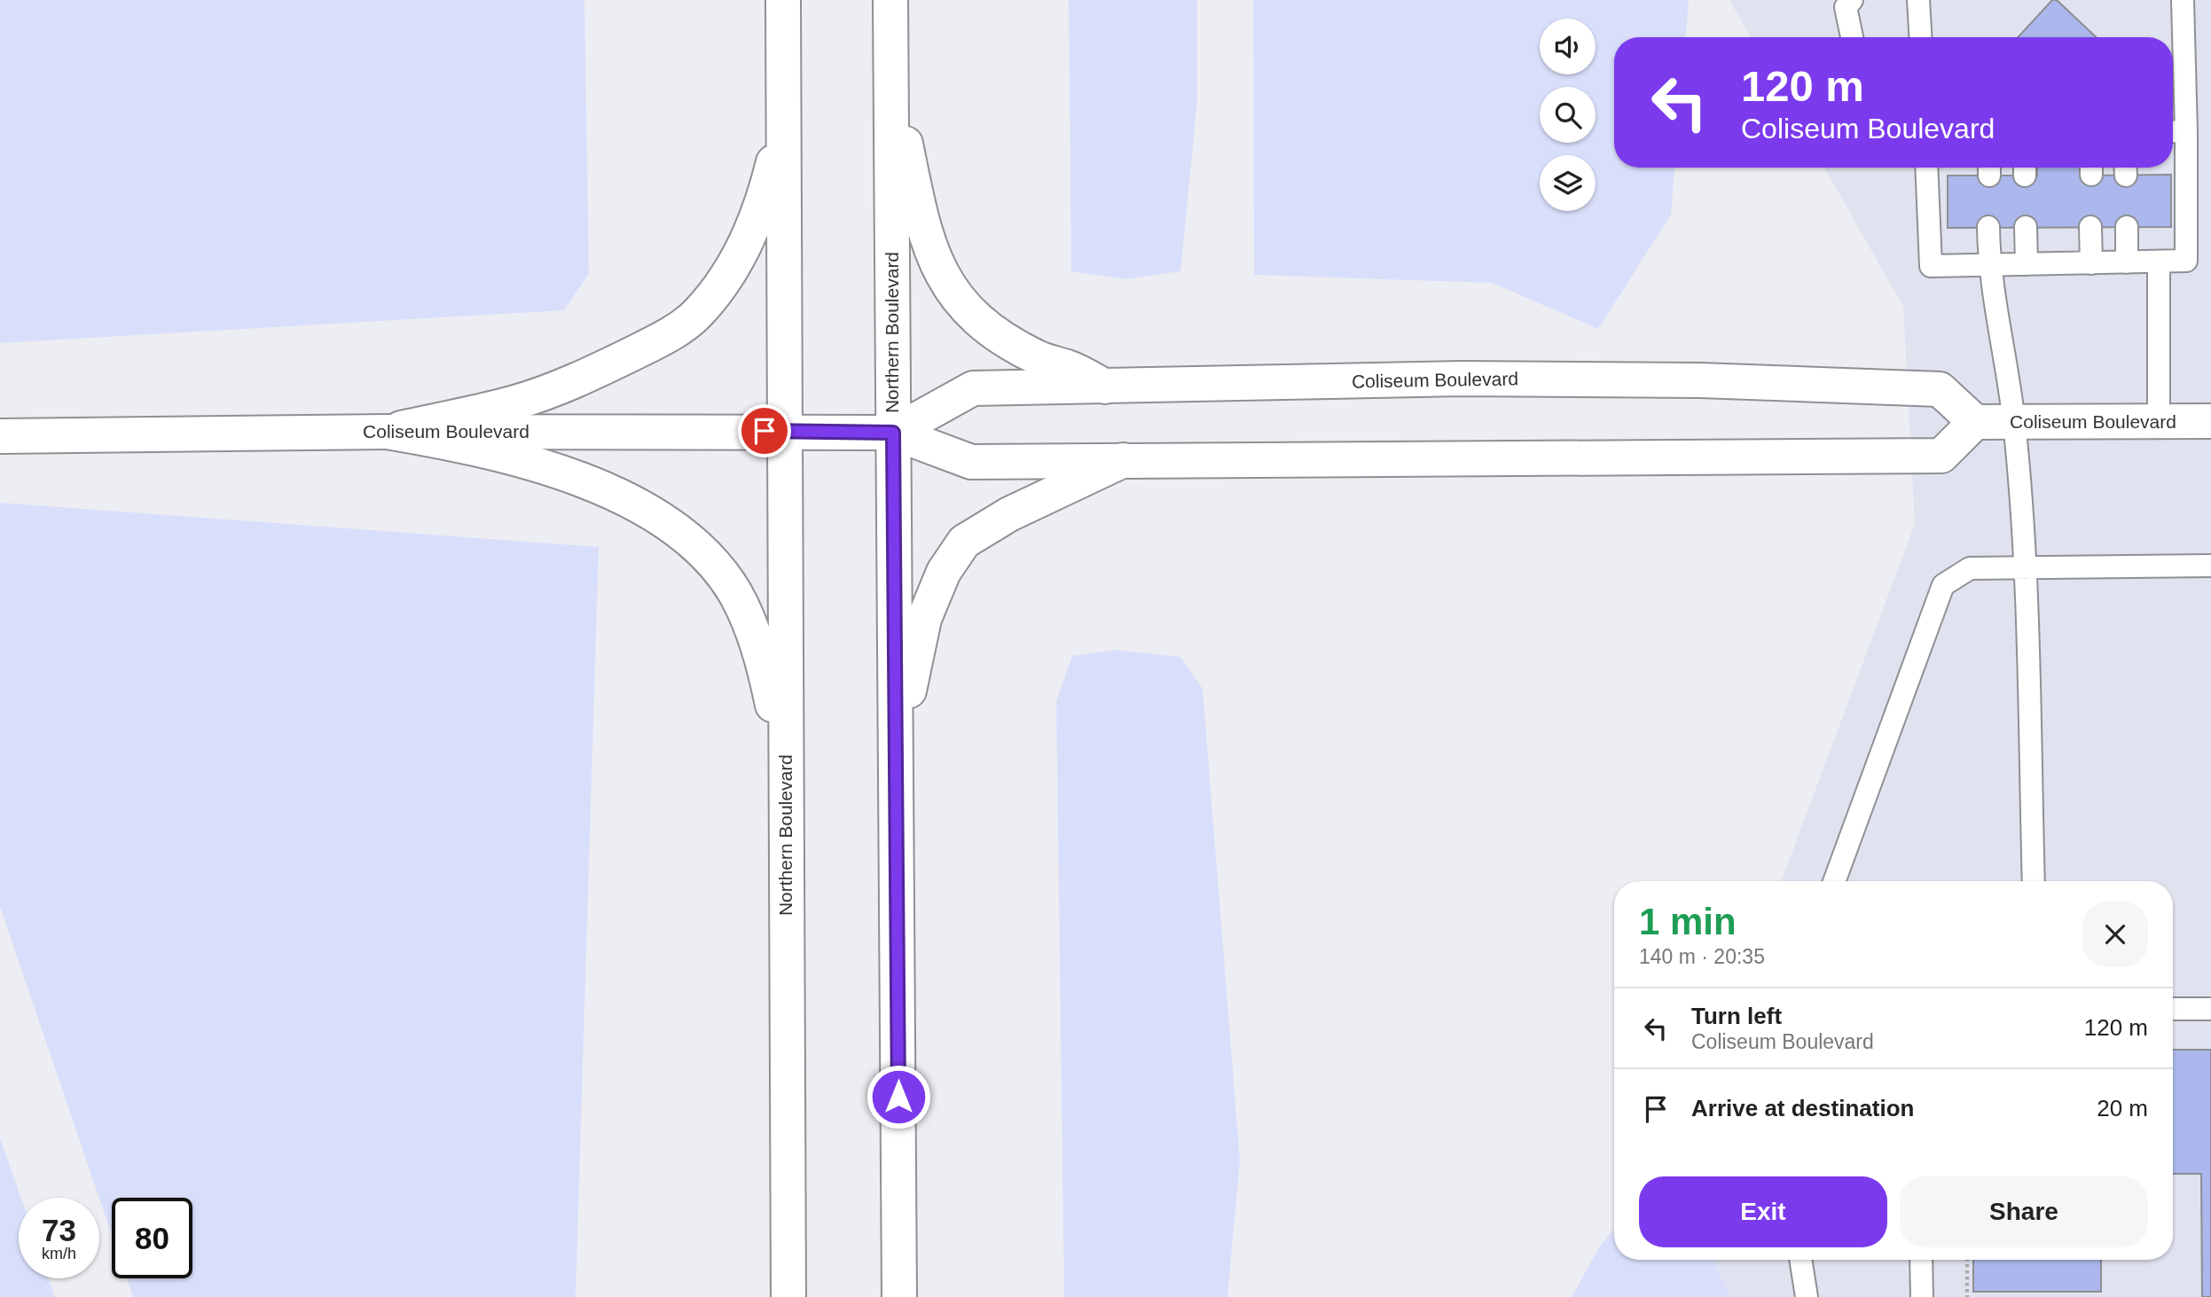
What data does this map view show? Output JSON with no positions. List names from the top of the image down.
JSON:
{
  "streets": {
    "main road": ["Northern Boulevard", "Coliseum Boulevard"]
  },
  "crossings": [
    ["Northern Boulevard", "Coliseum Boulevard"]
  ],
  "page": {
    "turn": ["120 m", "Coliseum Boulevard"],
    "heading": ["1 min", "140 m · 20:35"],
    "list": [
      {
        "name": "Turn left",
        "note": "Coliseum Boulevard",
        "value": "120 m"
      },
      {
        "name": "Arrive at destination",
        "value": "20 m"
      }
    ],
    "buttons": ["Exit", "Share"],
    "speed": "73 km/h",
    "limit": "80"
  }
}
